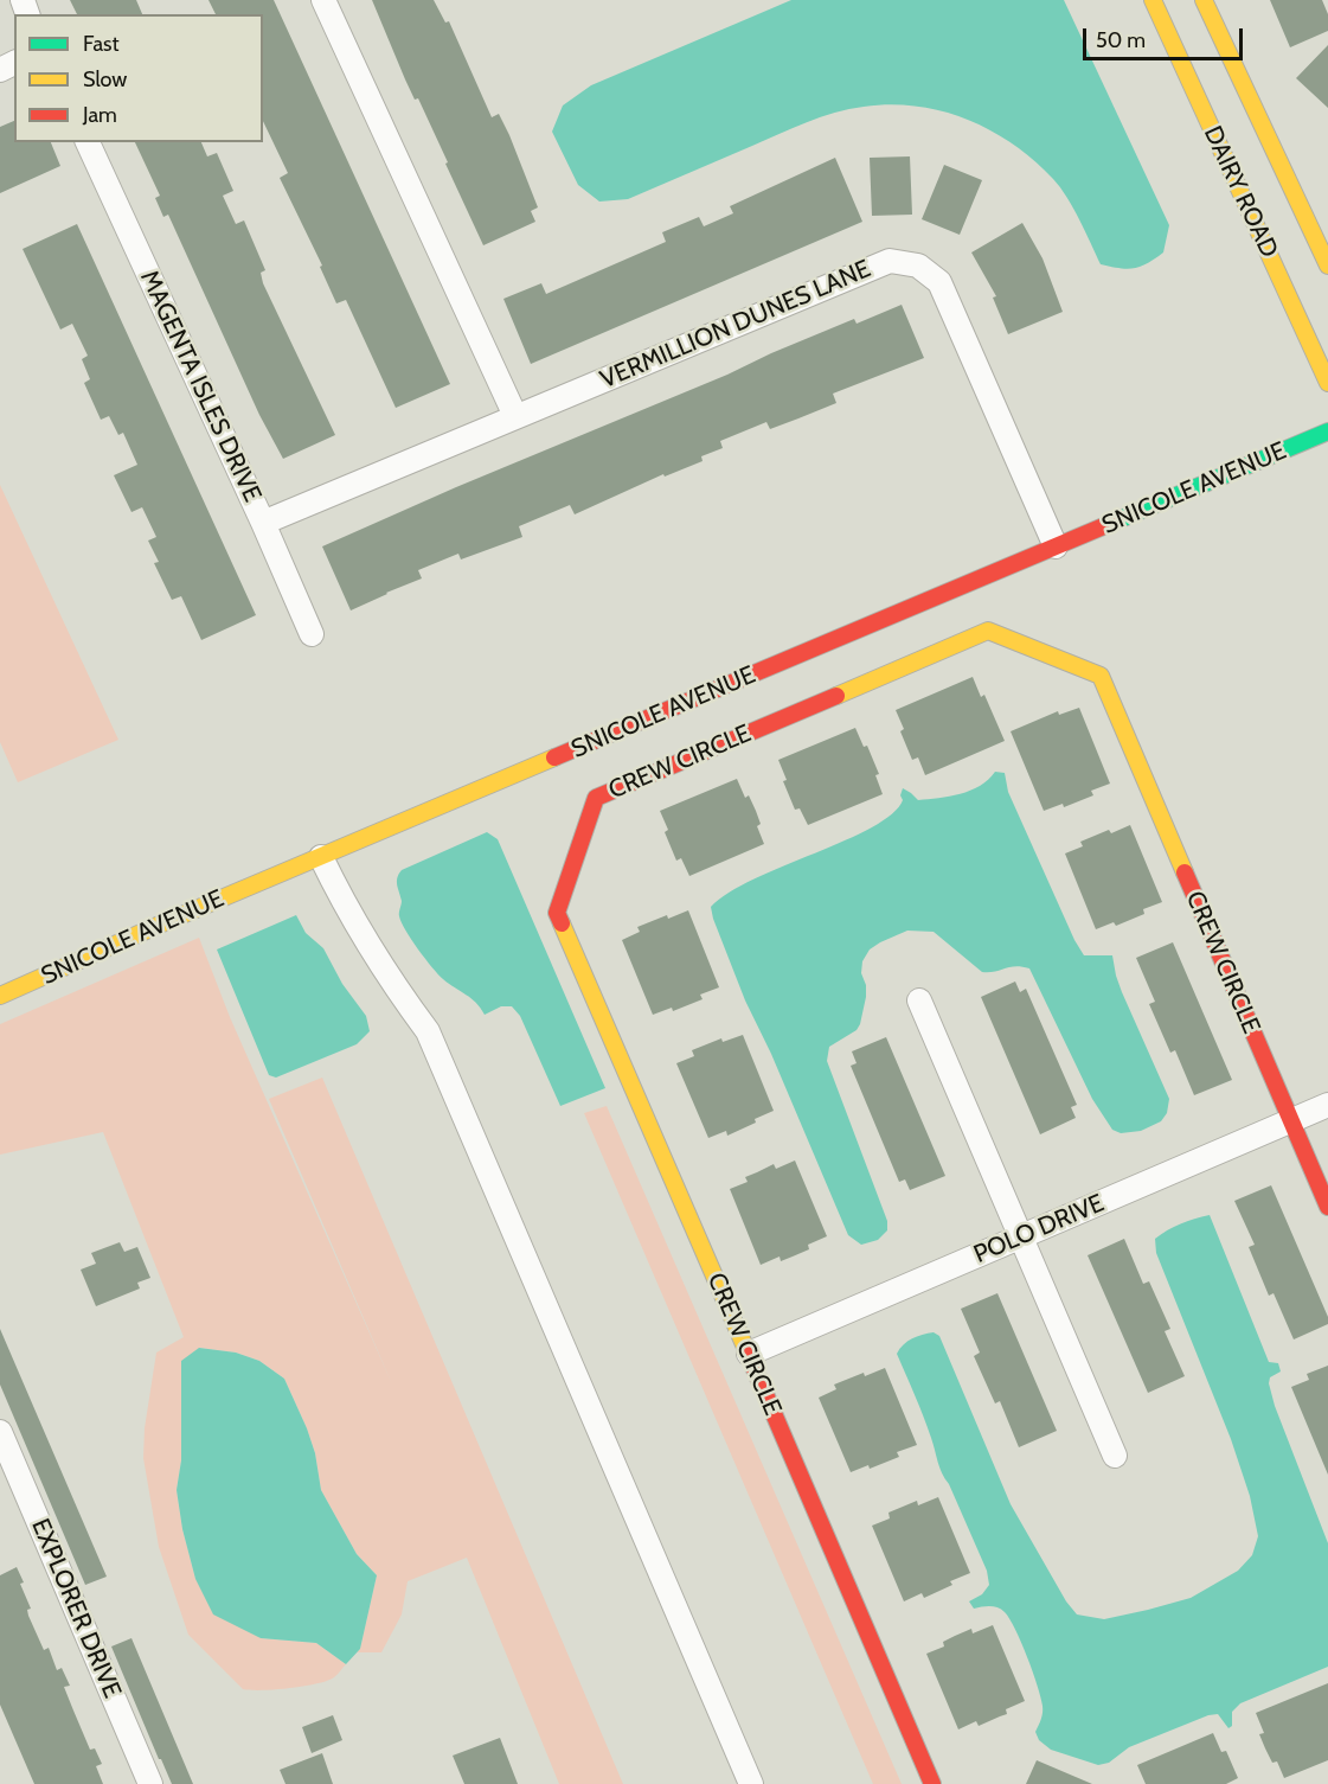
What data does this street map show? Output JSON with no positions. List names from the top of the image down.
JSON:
{
  "streets": {
    "street": [
      "DAIRY ROAD",
      "VERMILLION DUNES LANE",
      "MAGENTA ISLES DRIVE",
      "SNICOLE AVENUE",
      "CREW CIRCLE",
      "POLO DRIVE",
      "EXPLORER DRIVE"
    ]
  },
  "crossings": [
    ["VERMILLION DUNES LANE", "MAGENTA ISLES DRIVE"],
    ["VERMILLION DUNES LANE", "SNICOLE AVENUE"],
    ["CREW CIRCLE", "POLO DRIVE"]
  ],
  "legend": ["Fast", "Slow", "Jam"],
  "scale_bar": "50 m"
}
